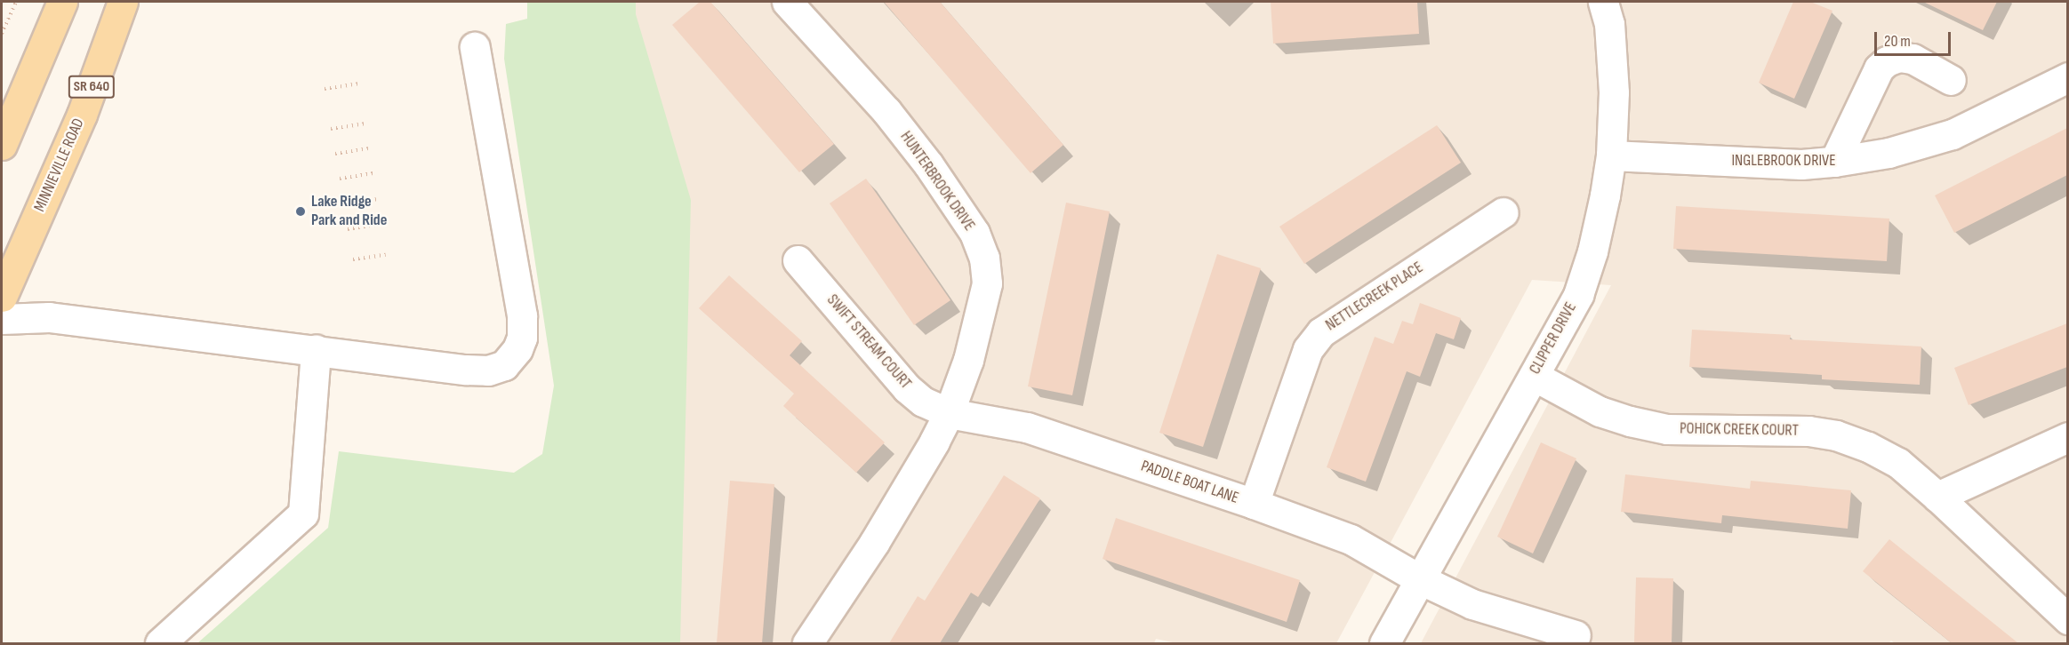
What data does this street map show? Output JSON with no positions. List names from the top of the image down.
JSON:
{
  "streets": {
    "main road": ["SR 640", "MINNIEVILLE ROAD"],
    "street": [
      "INGLEBROOK DRIVE",
      "HUNTERBROOK DRIVE",
      "NETTLECREEK PLACE",
      "CLIPPER DRIVE",
      "SWIFT STREAM COURT",
      "POHICK CREEK COURT",
      "PADDLE BOAT LANE"
    ]
  },
  "crossings": [
    ["INGLEBROOK DRIVE", "CLIPPER DRIVE"],
    ["HUNTERBROOK DRIVE", "SWIFT STREAM COURT"],
    ["HUNTERBROOK DRIVE", "PADDLE BOAT LANE"],
    ["NETTLECREEK PLACE", "PADDLE BOAT LANE"],
    ["CLIPPER DRIVE", "POHICK CREEK COURT"],
    ["CLIPPER DRIVE", "PADDLE BOAT LANE"],
    ["SWIFT STREAM COURT", "PADDLE BOAT LANE"]
  ],
  "places": ["Lake Ridge Park and Ride"],
  "scale_bar": "20 m"
}
